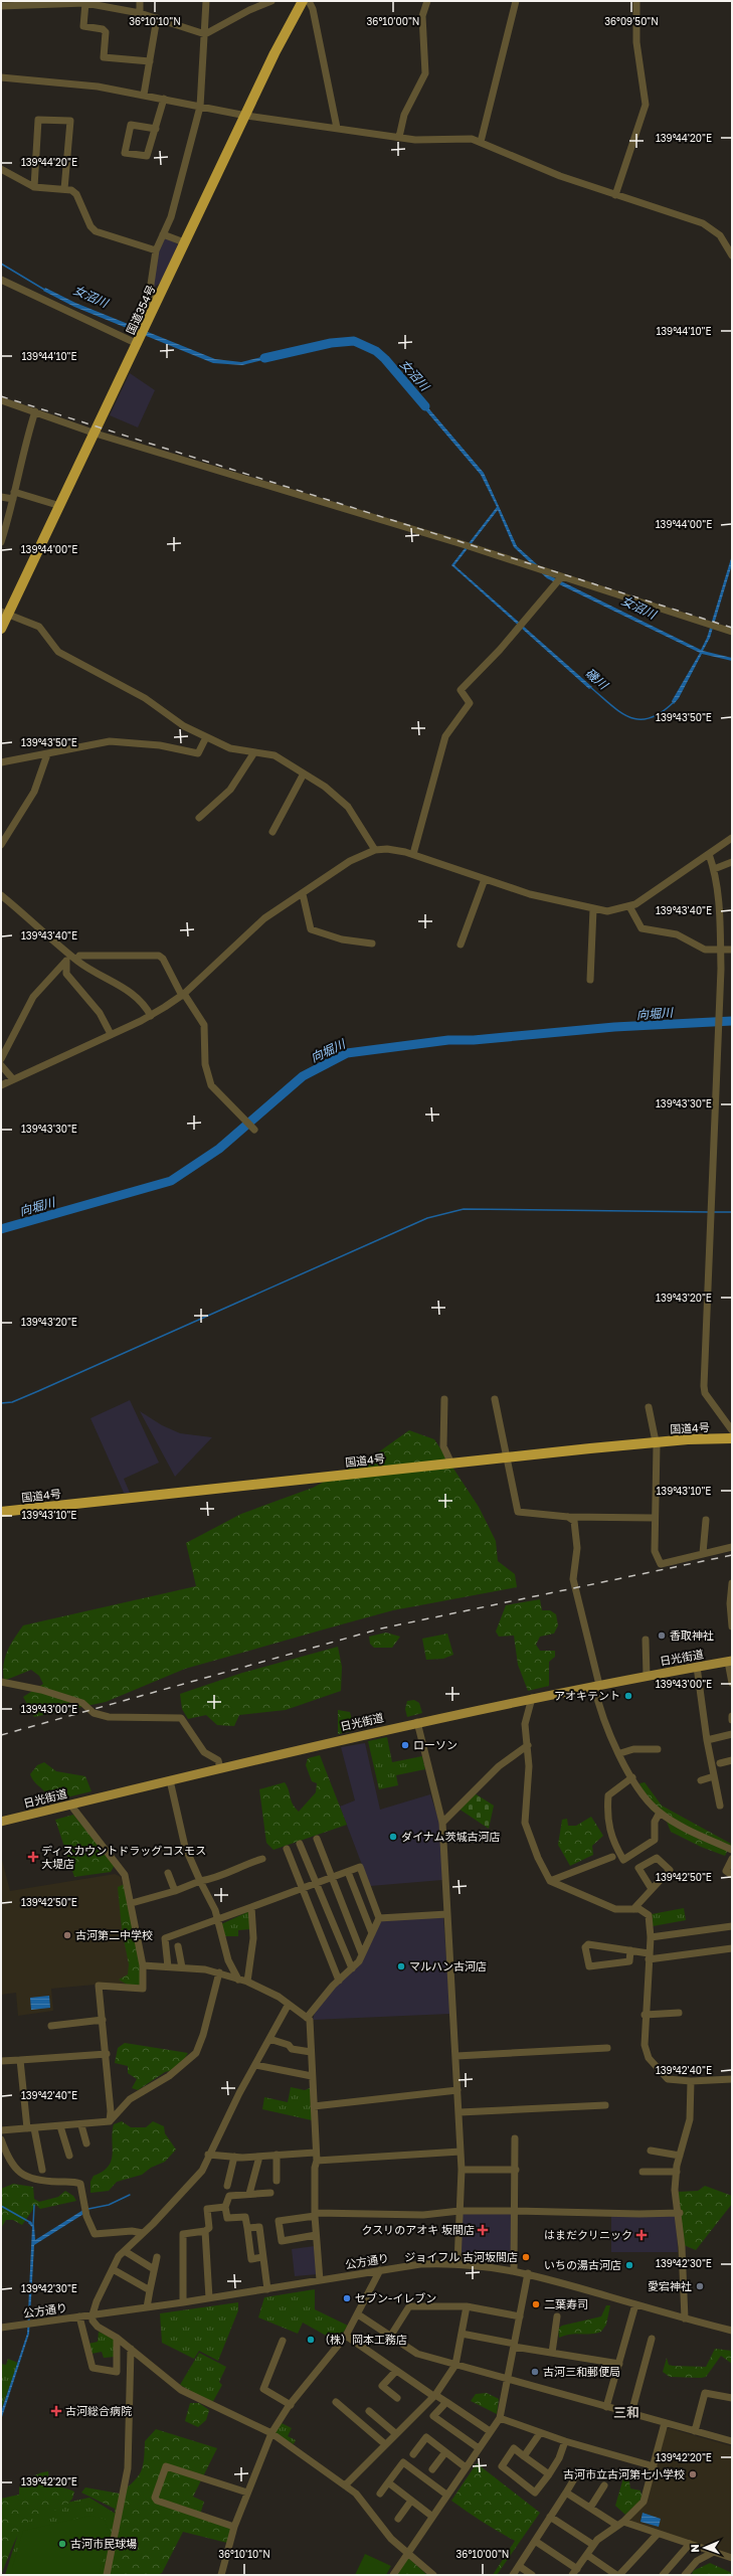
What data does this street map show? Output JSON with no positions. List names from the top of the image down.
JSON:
{
  "streets": {
    "highway": ["国道354号", "国道4号"],
    "main road": ["日光街道"],
    "street": ["公方通り"]
  },
  "districts": ["三和"],
  "water": ["女沼川", "磯川", "向堀川"],
  "places": {
    "other": [
      "香取神社",
      "アオキテント",
      "ローソン",
      "ダイナム茨城古河店",
      "古河第二中学校",
      "マルハン古河店",
      "ジョイフル 古河坂間店",
      "いちの湯古河店",
      "愛宕神社",
      "セブン-イレブン",
      "二葉寿司",
      "（株）岡本工務店",
      "古河三和郵便局",
      "古河市立古河第七小学校",
      "古河市民球場"
    ],
    "health": [
      "ディスカウントドラッグコスモス 大堤店",
      "クスリのアオキ 坂間店",
      "はまだクリニック",
      "古河総合病院"
    ]
  },
  "north": "left",
  "coordinates": [
    "36°10'10\"N",
    "36°10'00\"N",
    "36°09'50\"N",
    "139°44'20\"E",
    "139°44'10\"E",
    "139°44'00\"E",
    "139°43'50\"E",
    "139°43'40\"E",
    "139°43'30\"E",
    "139°43'20\"E",
    "139°43'10\"E",
    "139°43'00\"E",
    "139°42'50\"E",
    "139°42'40\"E",
    "139°42'30\"E",
    "139°42'20\"E"
  ]
}
